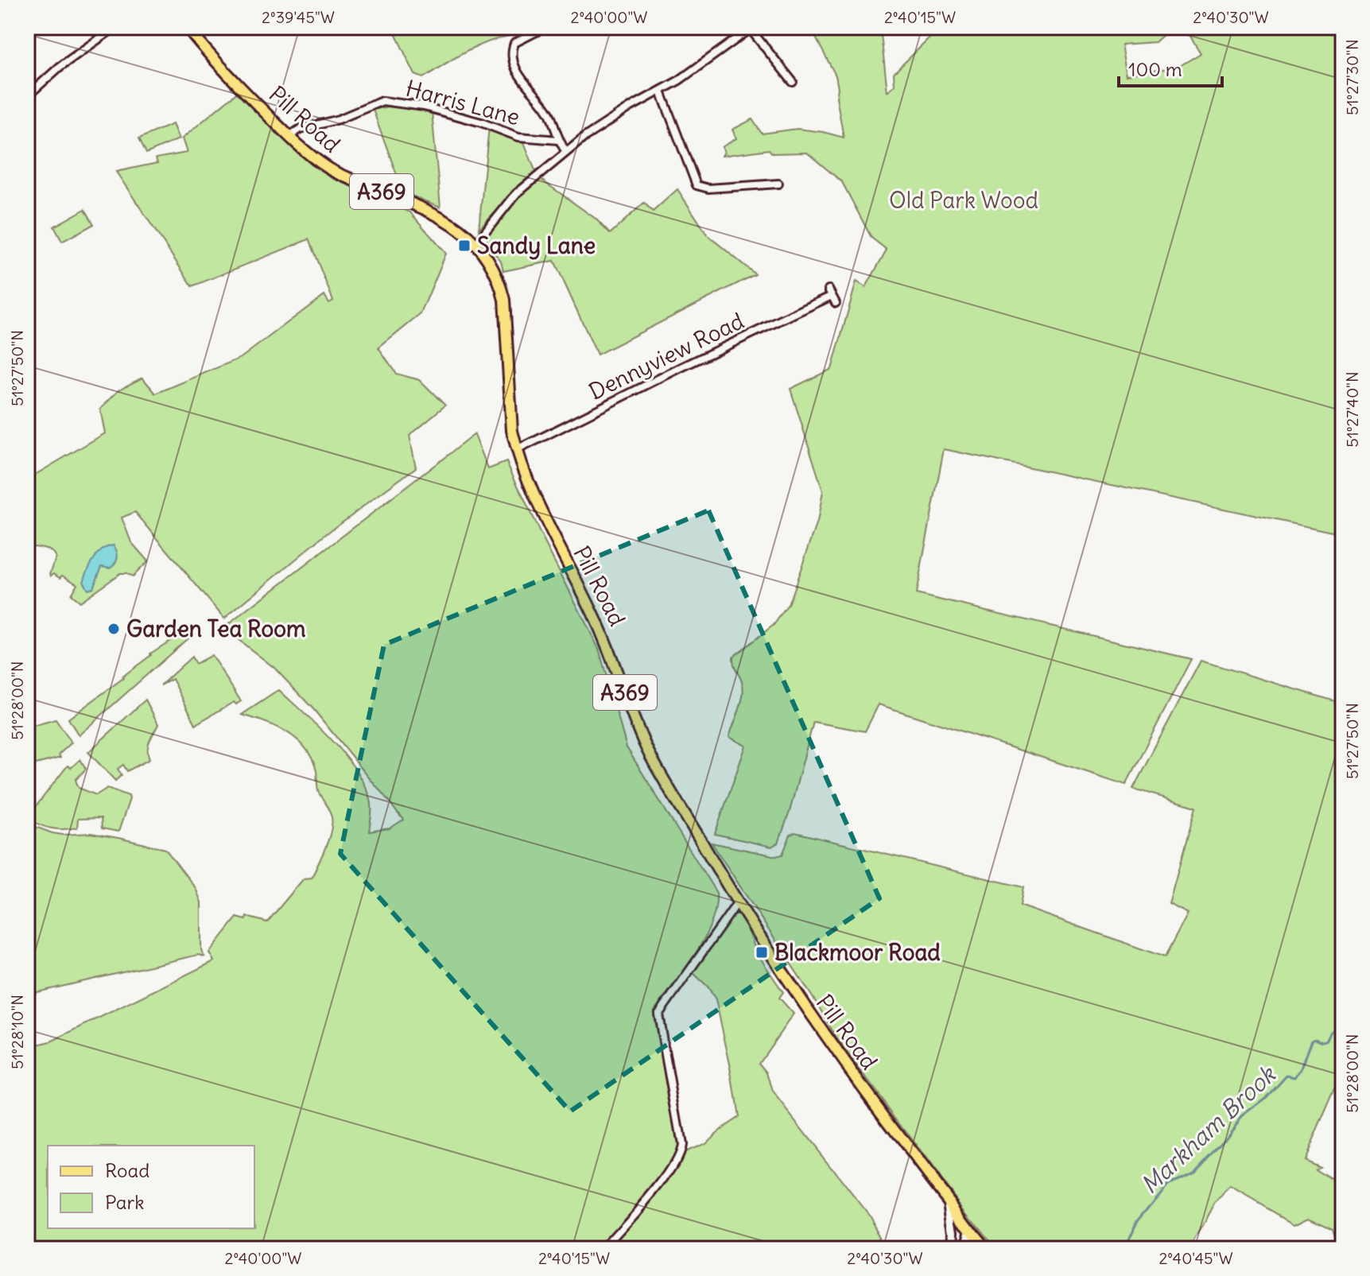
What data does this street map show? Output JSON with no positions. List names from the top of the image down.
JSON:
{
  "streets": {
    "main road": ["Pill Road", "A369"],
    "street": ["Harris Lane", "Dennyview Road"]
  },
  "crossings": [
    ["Harris Lane", "Pill Road"],
    ["Pill Road", "A369"],
    ["Pill Road", "Dennyview Road"]
  ],
  "water": ["Markham Brook"],
  "parks": ["Old Park Wood"],
  "places": {
    "transit": ["Sandy Lane", "Blackmoor Road"],
    "other": ["Garden Tea Room"]
  },
  "legend": ["Road", "Park"],
  "scale_bar": "100 m",
  "coordinates": [
    "2°39'45\"W",
    "2°40'00\"W",
    "2°40'15\"W",
    "2°40'30\"W",
    "51°27'30\"N",
    "51°27'50\"N",
    "51°27'40\"N",
    "51°28'00\"N",
    "51°28'10\"N",
    "2°40'45\"W"
  ]
}
